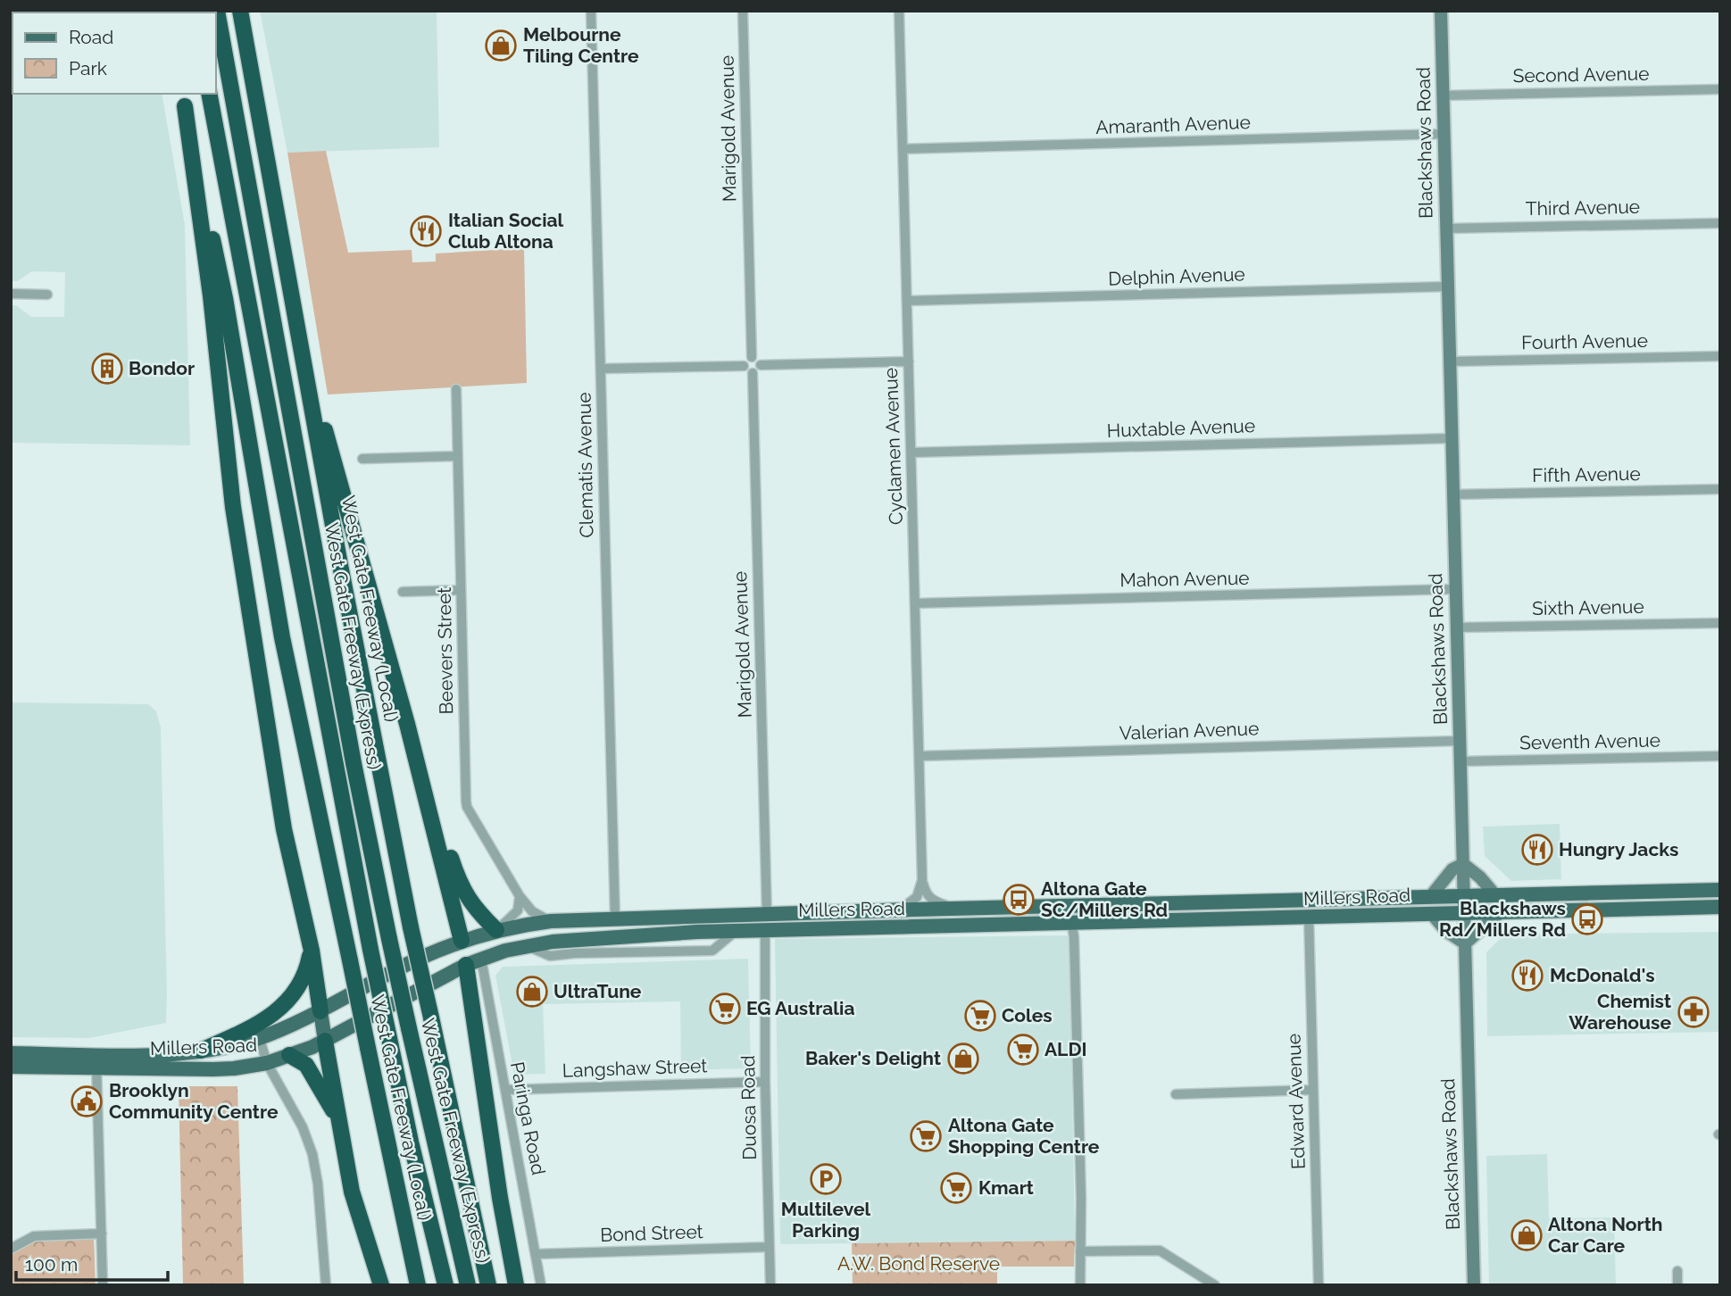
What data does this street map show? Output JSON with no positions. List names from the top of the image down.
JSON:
{
  "streets": {
    "highway": ["West Gate Freeway (Local)", "West Gate Freeway (Express)"],
    "main road": ["Blackshaws Road", "Millers Road"],
    "street": [
      "Second Avenue",
      "Amaranth Avenue",
      "Marigold Avenue",
      "Third Avenue",
      "Delphin Avenue",
      "Fourth Avenue",
      "Huxtable Avenue",
      "Cyclamen Avenue",
      "Clematis Avenue",
      "Fifth Avenue",
      "Mahon Avenue",
      "Sixth Avenue",
      "Beevers Street",
      "Valerian Avenue",
      "Seventh Avenue",
      "Langshaw Street",
      "Edward Avenue",
      "Duosa Road",
      "Paringa Road",
      "Bond Street"
    ]
  },
  "crossings": [
    ["Second Avenue", "Blackshaws Road"],
    ["Amaranth Avenue", "Blackshaws Road"],
    ["Amaranth Avenue", "Cyclamen Avenue"],
    ["Marigold Avenue", "Millers Road"],
    ["Blackshaws Road", "Third Avenue"],
    ["Blackshaws Road", "Delphin Avenue"],
    ["Blackshaws Road", "Fourth Avenue"],
    ["Blackshaws Road", "Huxtable Avenue"],
    ["Blackshaws Road", "Fifth Avenue"],
    ["Blackshaws Road", "Mahon Avenue"],
    ["Blackshaws Road", "Sixth Avenue"],
    ["Blackshaws Road", "Valerian Avenue"],
    ["Blackshaws Road", "Seventh Avenue"],
    ["Blackshaws Road", "Millers Road"],
    ["Delphin Avenue", "Cyclamen Avenue"],
    ["Huxtable Avenue", "Cyclamen Avenue"],
    ["Cyclamen Avenue", "Mahon Avenue"],
    ["Cyclamen Avenue", "Valerian Avenue"],
    ["Clematis Avenue", "Millers Road"],
    ["Beevers Street", "Millers Road"],
    ["Millers Road", "Edward Avenue"],
    ["Millers Road", "Duosa Road"],
    ["Millers Road", "Paringa Road"],
    ["Langshaw Street", "Duosa Road"],
    ["Langshaw Street", "Paringa Road"],
    ["Duosa Road", "Bond Street"],
    ["Paringa Road", "Bond Street"]
  ],
  "parks": ["A.W. Bond Reserve"],
  "places": {
    "shop": [
      "Melbourne Tiling Centre",
      "UltraTune",
      "Baker's Delight",
      "Altona North Car Care"
    ],
    "restaurant": ["Italian Social Club Altona", "Hungry Jacks", "McDonald's"],
    "building": ["Bondor"],
    "bus stop": ["Altona Gate SC/Millers Rd", "Blackshaws Rd/Millers Rd"],
    "supermarket": [
      "EG Australia",
      "Coles",
      "ALDI",
      "Altona Gate Shopping Centre",
      "Kmart"
    ],
    "pharmacy": ["Chemist Warehouse"],
    "public building": ["Brooklyn Community Centre"],
    "parking": ["Multilevel Parking"]
  },
  "legend": ["Road", "Park"],
  "scale_bar": "100 m"
}
